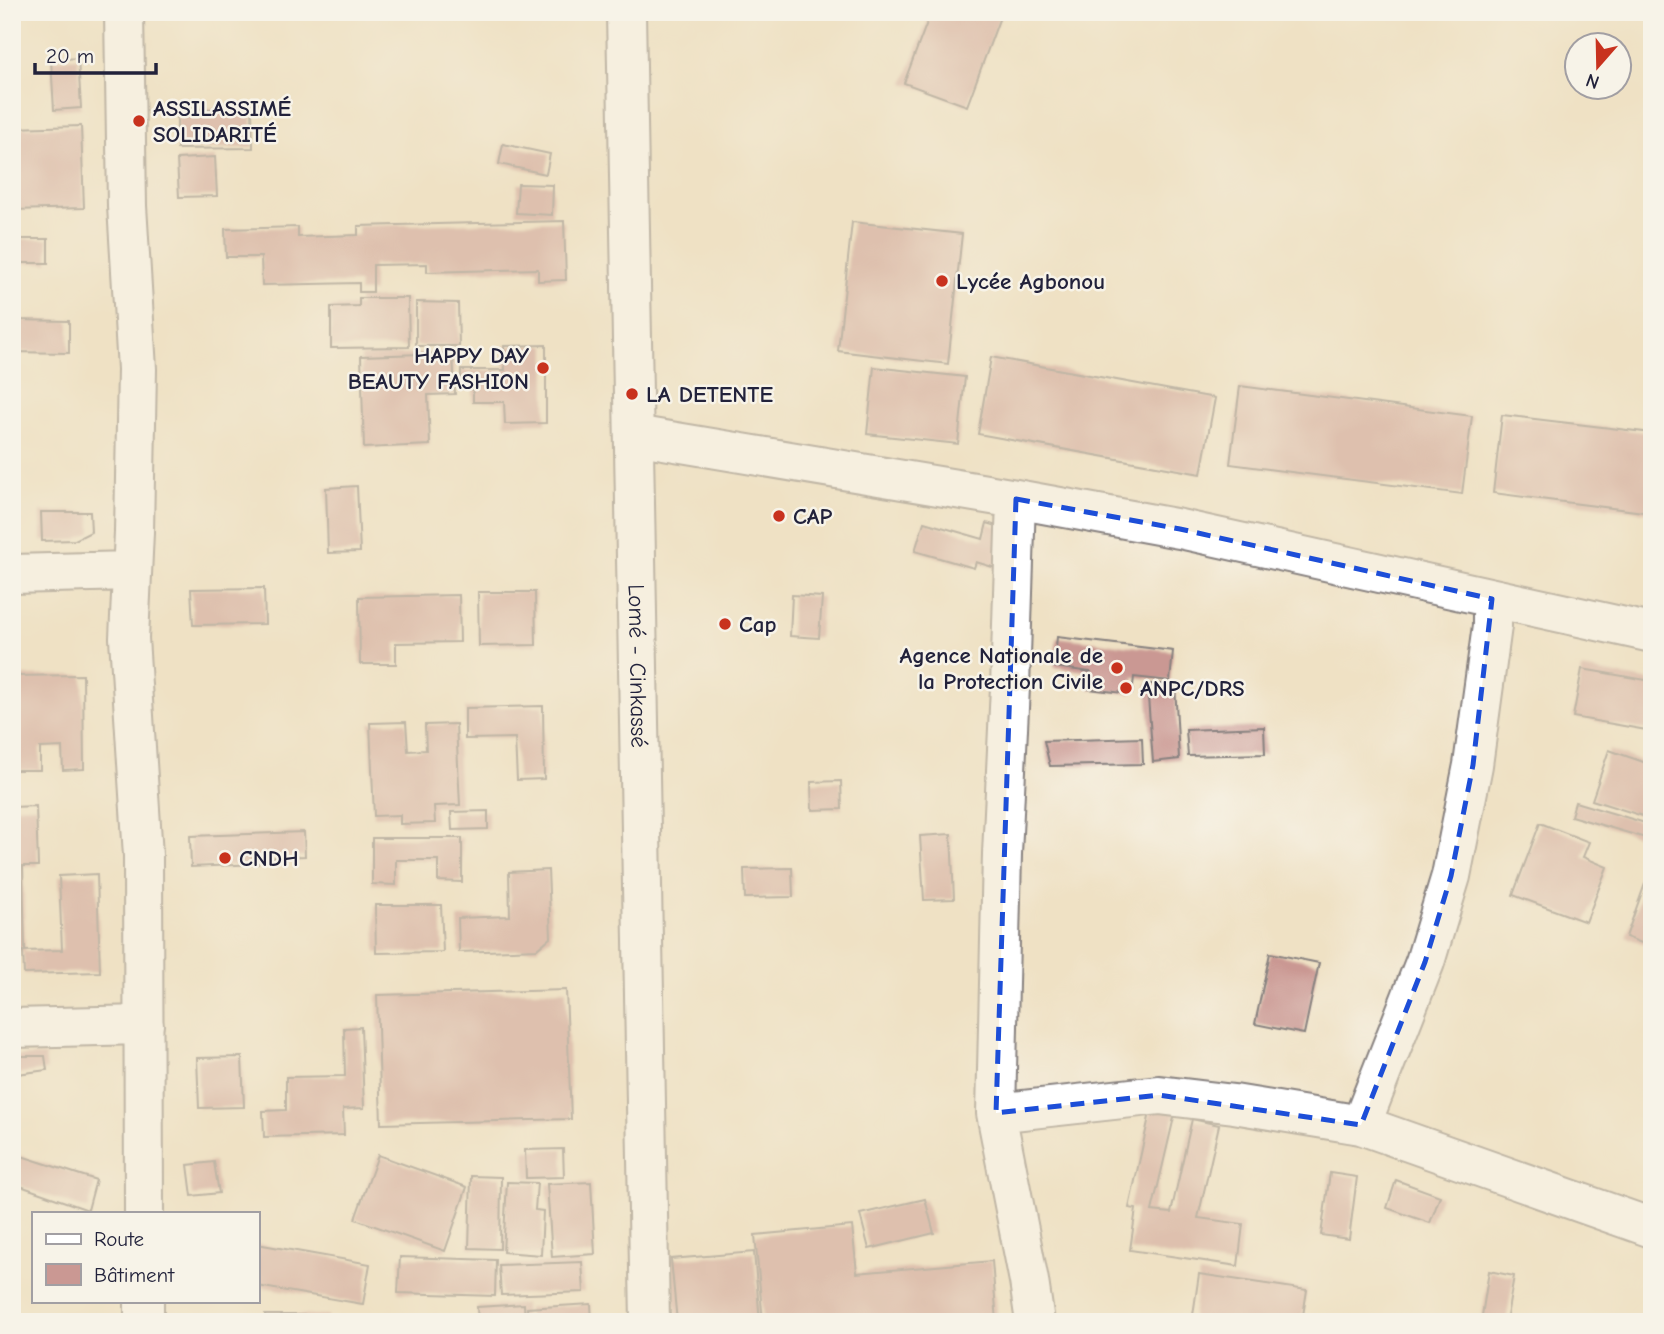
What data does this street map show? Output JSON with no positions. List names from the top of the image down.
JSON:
{
  "streets": {
    "main road": ["Lomé - Cinkassé"]
  },
  "places": [
    "ASSILASSIMÉ SOLIDARITÉ",
    "Lycée Agbonou",
    "HAPPY DAY BEAUTY FASHION",
    "LA DETENTE",
    "CAP",
    "Cap",
    "Agence Nationale de la Protection Civile",
    "ANPC/DRS",
    "CNDH"
  ],
  "legend": ["Route", "Bâtiment"],
  "scale_bar": "20 m",
  "north": "bottom"
}
